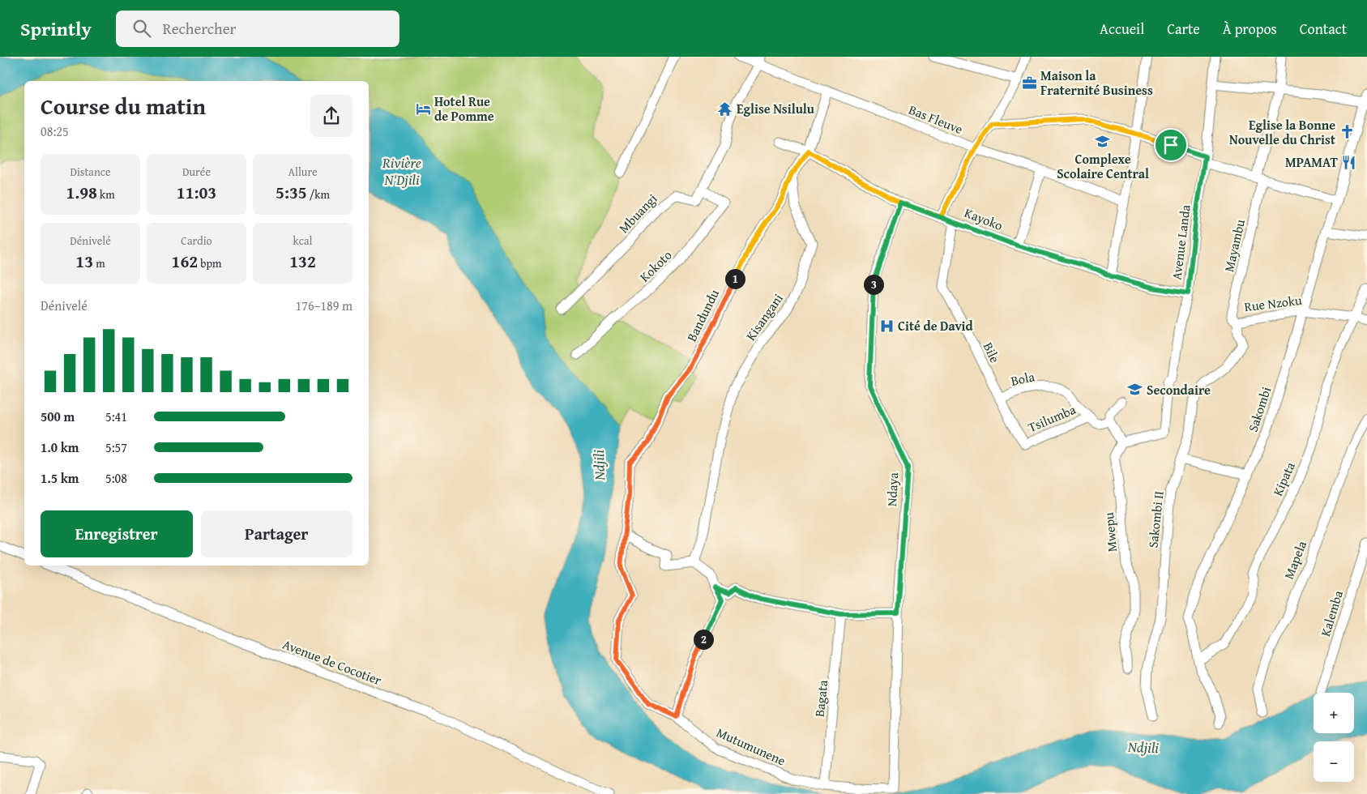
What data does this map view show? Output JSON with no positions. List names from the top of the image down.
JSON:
{
  "streets": {
    "street": [
      "Bas Fleuve",
      "Mbuangi",
      "Kayoko",
      "Avenue Landa",
      "Mayambu",
      "Kokoto",
      "Rue Nzoku",
      "Bandundu",
      "Kisangani",
      "Bile",
      "Bola",
      "Sakombi",
      "Tsilumba",
      "Kipata",
      "Ndaya",
      "Sakombi II",
      "Mwepu",
      "Mapela",
      "Kalemba",
      "Avenue de Cocotier",
      "Bagata",
      "Mutumunene"
    ]
  },
  "crossings": [
    ["Bas Fleuve", "Mbuangi"],
    ["Mbuangi", "Kokoto"],
    ["Kayoko", "Avenue Landa"],
    ["Kayoko", "Bile"],
    ["Kayoko", "Ndaya"],
    ["Avenue Landa", "Mwepu"],
    ["Mayambu", "Rue Nzoku"],
    ["Mayambu", "Sakombi II"],
    ["Rue Nzoku", "Sakombi"],
    ["Rue Nzoku", "Kipata"],
    ["Rue Nzoku", "Sakombi II"],
    ["Bandundu", "Kisangani"],
    ["Bandundu", "Mutumunene"],
    ["Bile", "Bola"],
    ["Bile", "Tsilumba"],
    ["Bola", "Tsilumba"],
    ["Sakombi", "Kipata"],
    ["Ndaya", "Mutumunene"],
    ["Bagata", "Mutumunene"]
  ],
  "water": ["Rivière N'Djili", "Ndjili"],
  "places": {
    "office": ["Maison la Fraternité Business"],
    "hotel": ["Hotel Rue de Pomme"],
    "temple": ["Eglise Nsilulu"],
    "church": ["Eglise la Bonne Nouvelle du Christ"],
    "school or university": ["Complexe Scolaire Central", "Secondaire"],
    "restaurant": ["MPAMAT"],
    "hospital": ["Cité de David"]
  },
  "page": {
    "header": "Sprintly",
    "search": "Rechercher",
    "nav": [
      "Accueil",
      "Carte",
      "À propos",
      "Contact"
    ],
    "heading": ["Course du matin", "08:25"],
    "stats": [
      ["Distance", "1.98 km"],
      ["Durée", "11:03"],
      ["Allure", "5:35 /km"],
      ["Dénivelé", "13 m"],
      ["Cardio", "162 bpm"],
      ["kcal", "132"]
    ],
    "pins": ["1", "3", "2"],
    "chart": ["Dénivelé", "176–189 m"],
    "list": [
      {
        "name": "500 m",
        "note": "5:41"
      },
      {
        "name": "1.0 km",
        "note": "5:57"
      },
      {
        "name": "1.5 km",
        "note": "5:08"
      }
    ],
    "buttons": ["Enregistrer", "Partager"],
    "map_buttons": ["+", "−"]
  }
}
